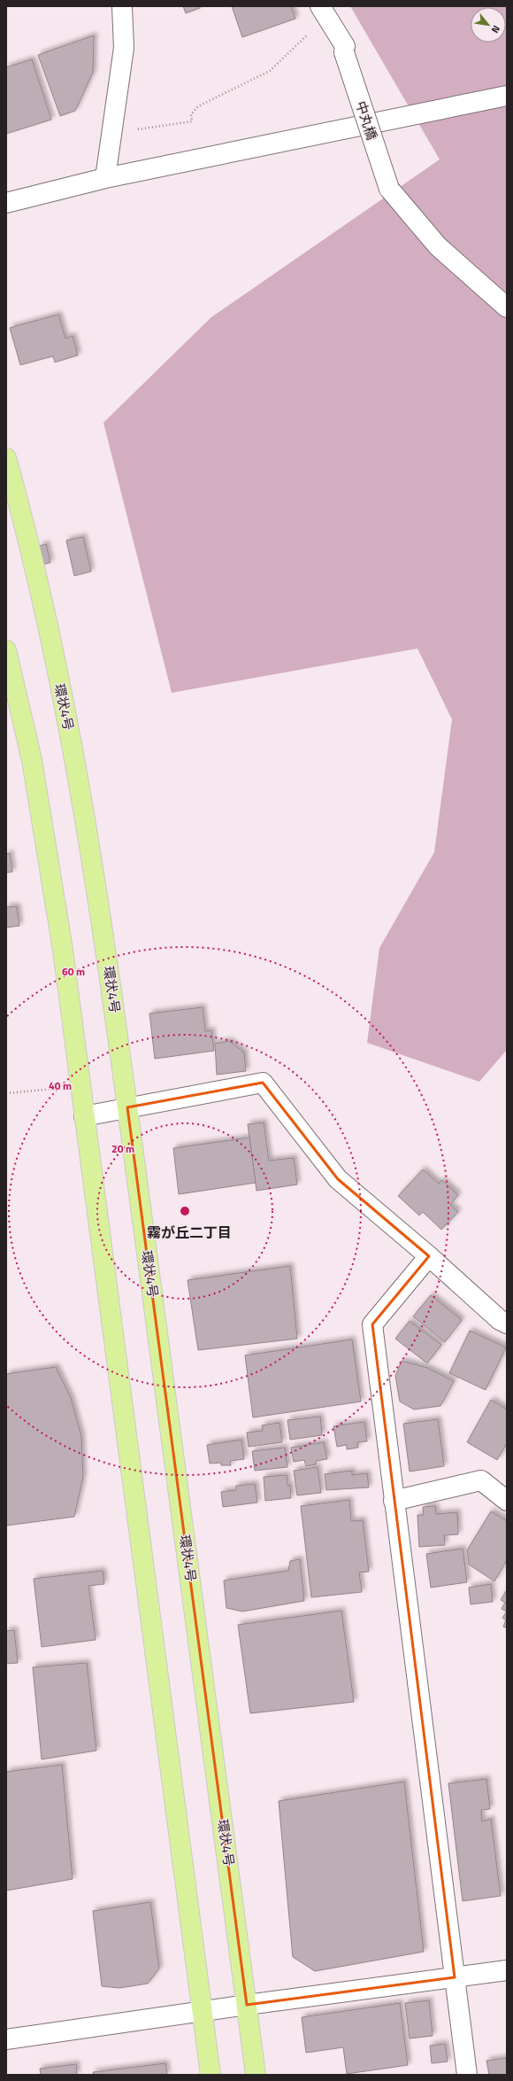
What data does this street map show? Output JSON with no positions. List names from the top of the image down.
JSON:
{
  "streets": {
    "main road": ["環状4号"],
    "street": ["中丸橋"]
  },
  "districts": ["霧が丘二丁目"],
  "north": "bottom right",
  "rings": ["60 m", "40 m", "20 m"]
}
